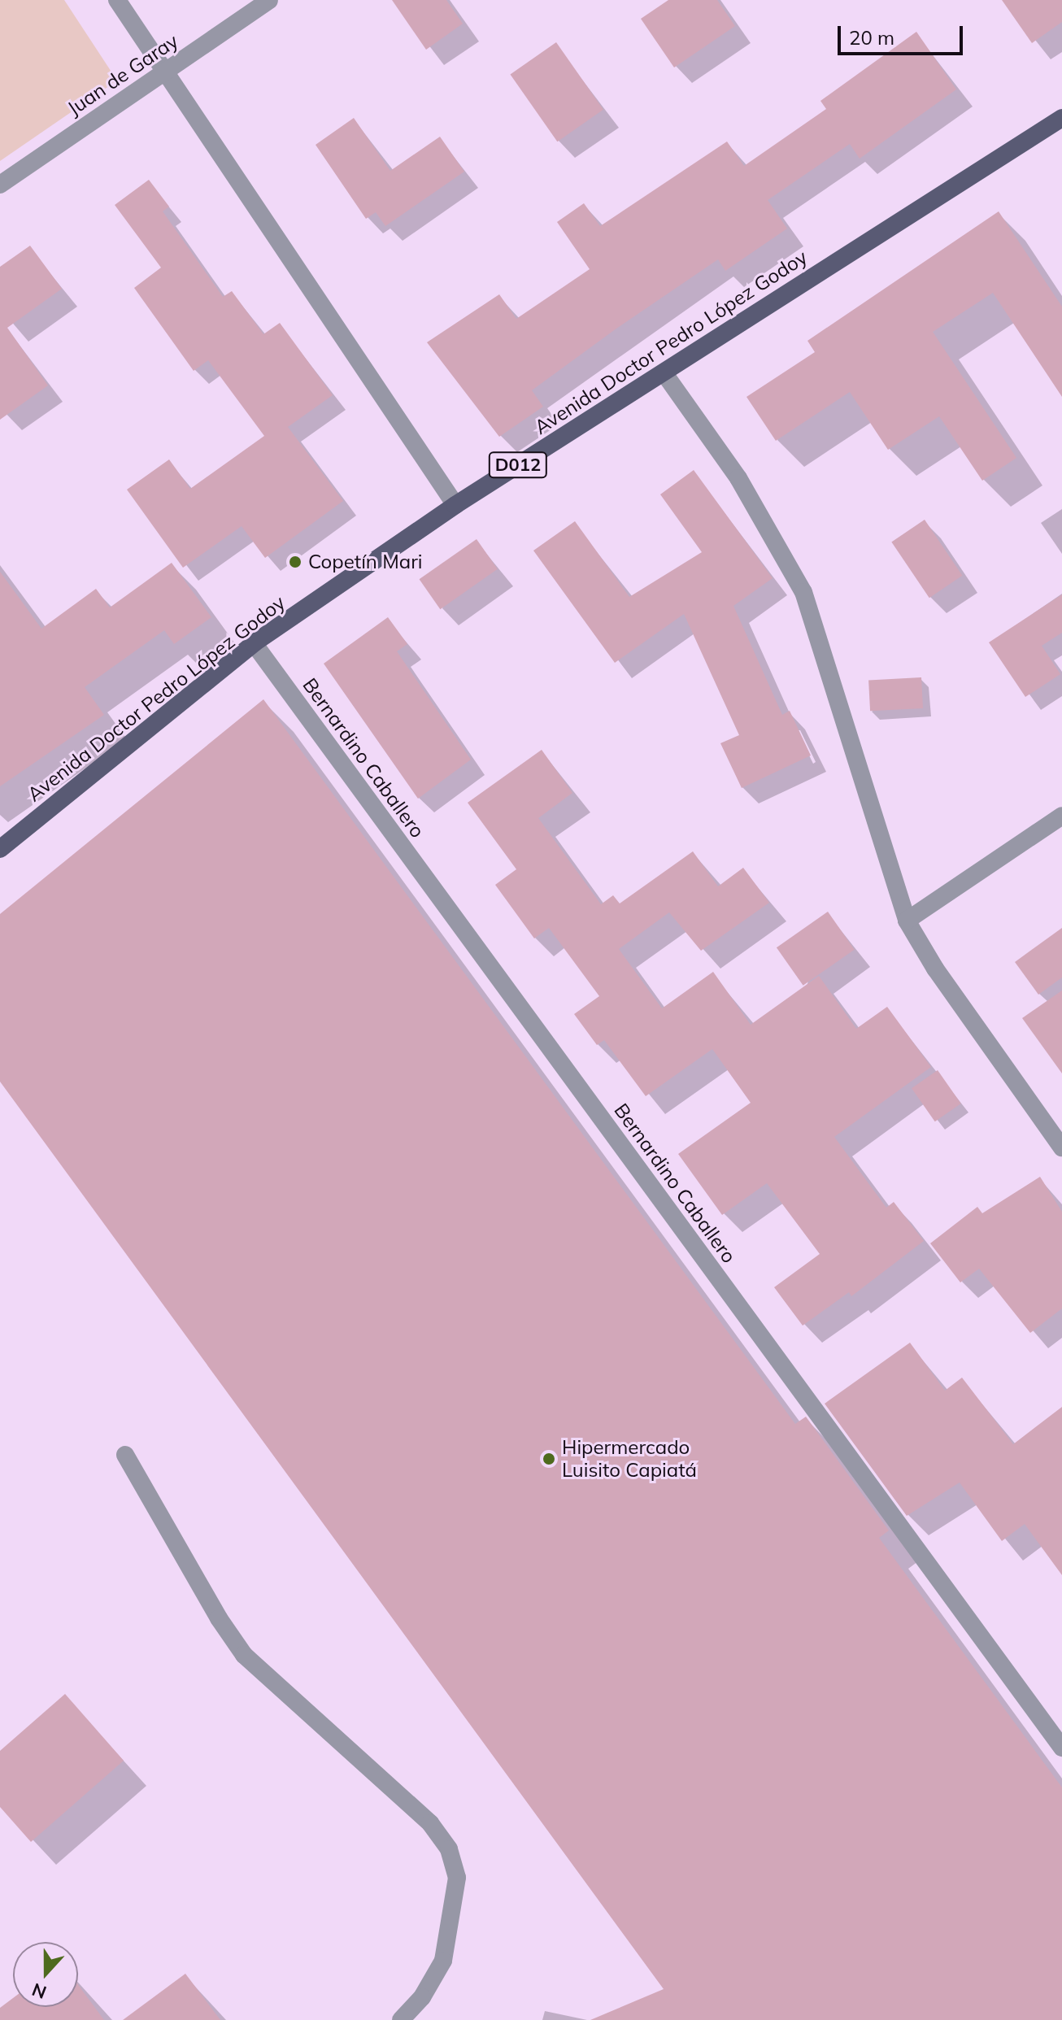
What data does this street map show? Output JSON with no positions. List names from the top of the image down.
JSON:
{
  "streets": {
    "main road": ["Avenida Doctor Pedro López Godoy", "D012"],
    "street": ["Juan de Garay", "Bernardino Caballero"]
  },
  "crossings": [
    ["Avenida Doctor Pedro López Godoy", "Bernardino Caballero"]
  ],
  "places": ["Copetín Mari", "Hipermercado Luisito Capiatá"],
  "scale_bar": "20 m",
  "north": "bottom"
}
